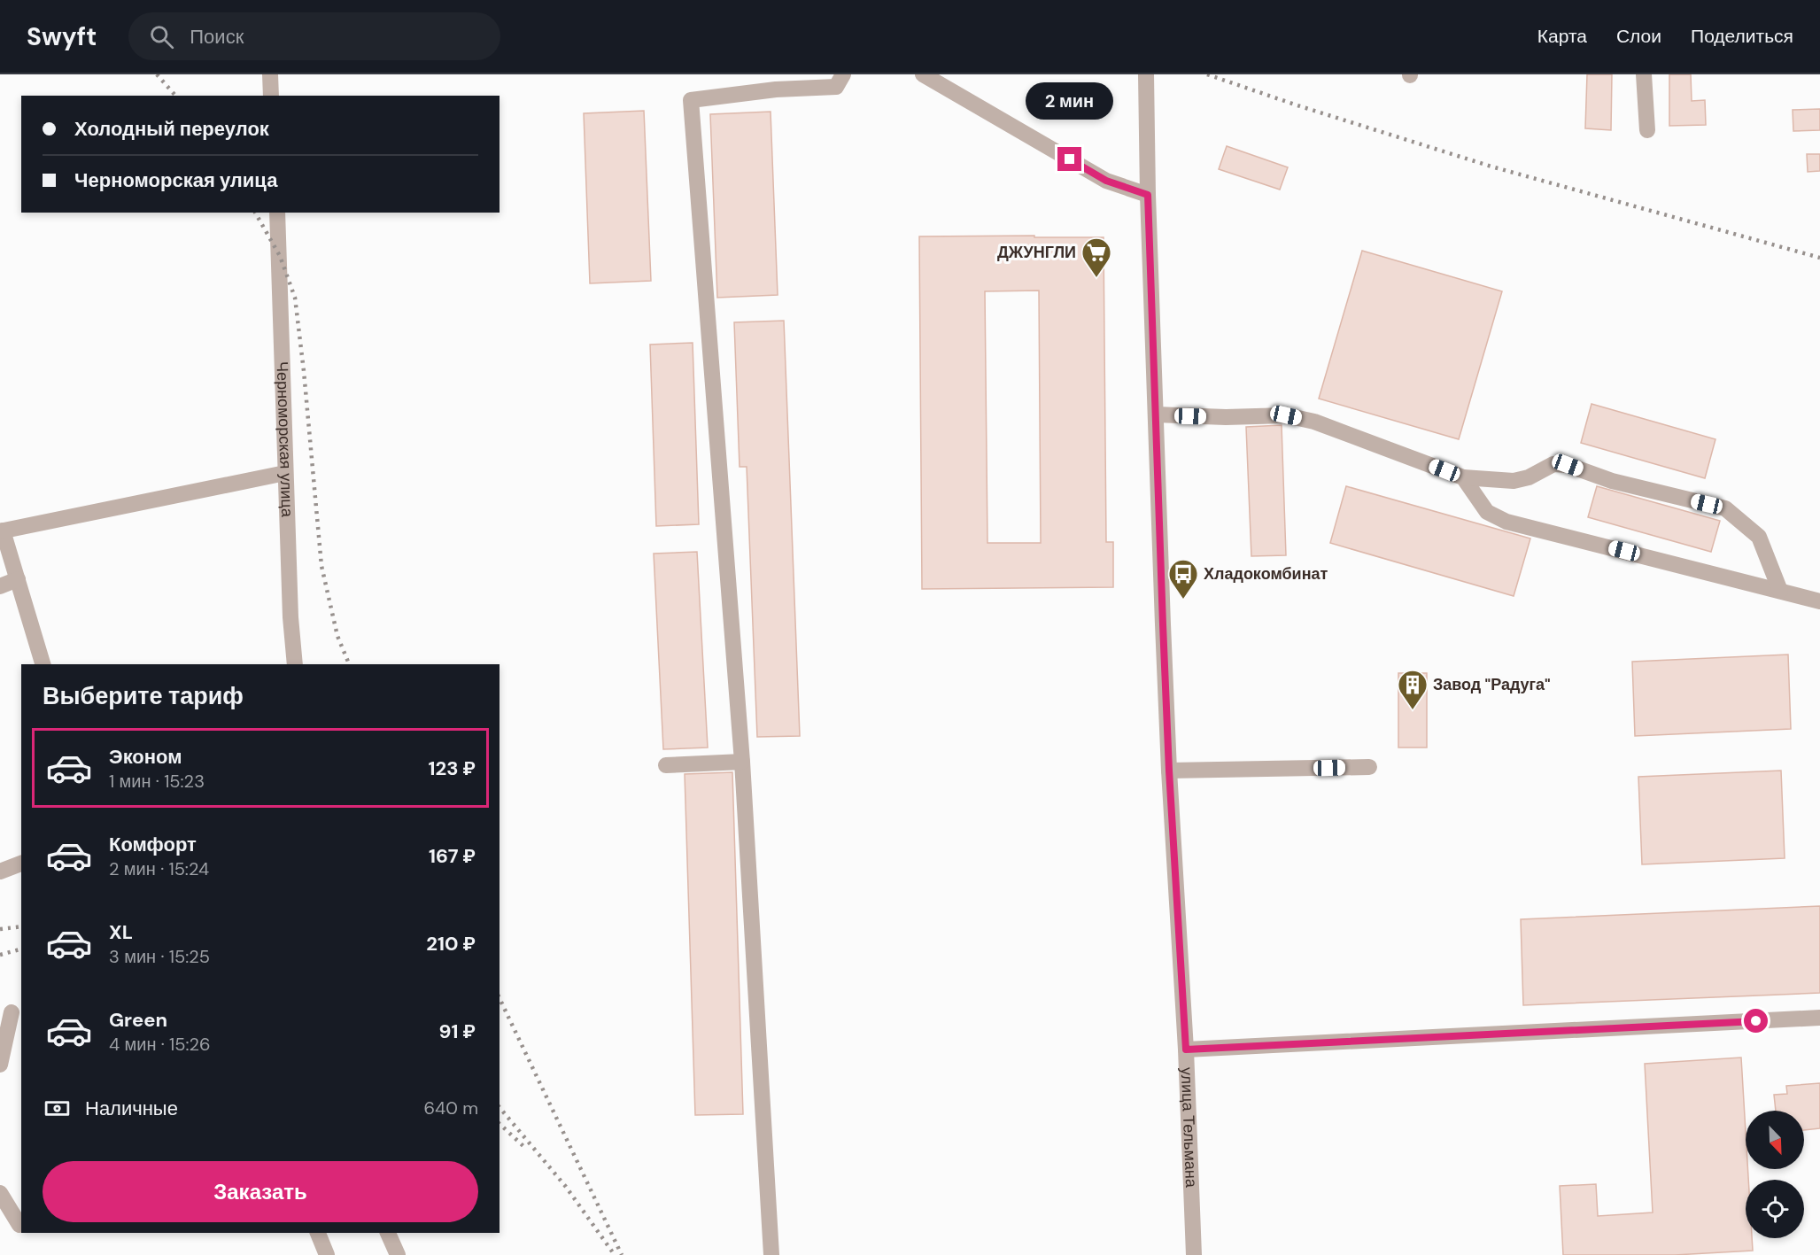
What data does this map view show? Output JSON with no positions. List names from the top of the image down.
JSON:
{
  "streets": {
    "street": ["Черноморская улица", "улица Тельмана"]
  },
  "places": {
    "supermarket": ["ДЖУНГЛИ"],
    "bus stop": ["Хладокомбинат"],
    "building": ["Завод \"Радуга\""]
  },
  "north": "bottom right",
  "page": {
    "header": "Swyft",
    "search": "Поиск",
    "nav": ["Карта", "Слои", "Поделиться"],
    "bubble": "2 мин",
    "banner": ["Холодный переулок", "Черноморская улица"],
    "heading": "Выберите тариф",
    "list": [
      {
        "name": "Эконом",
        "note": "1 мин · 15:23",
        "value": "123 ₽"
      },
      {
        "name": "Комфорт",
        "note": "2 мин · 15:24",
        "value": "167 ₽"
      },
      {
        "name": "XL",
        "note": "3 мин · 15:25",
        "value": "210 ₽"
      },
      {
        "name": "Green",
        "note": "4 мин · 15:26",
        "value": "91 ₽"
      }
    ],
    "pay": ["Наличные", "640 m"],
    "buttons": "Заказать"
  }
}
